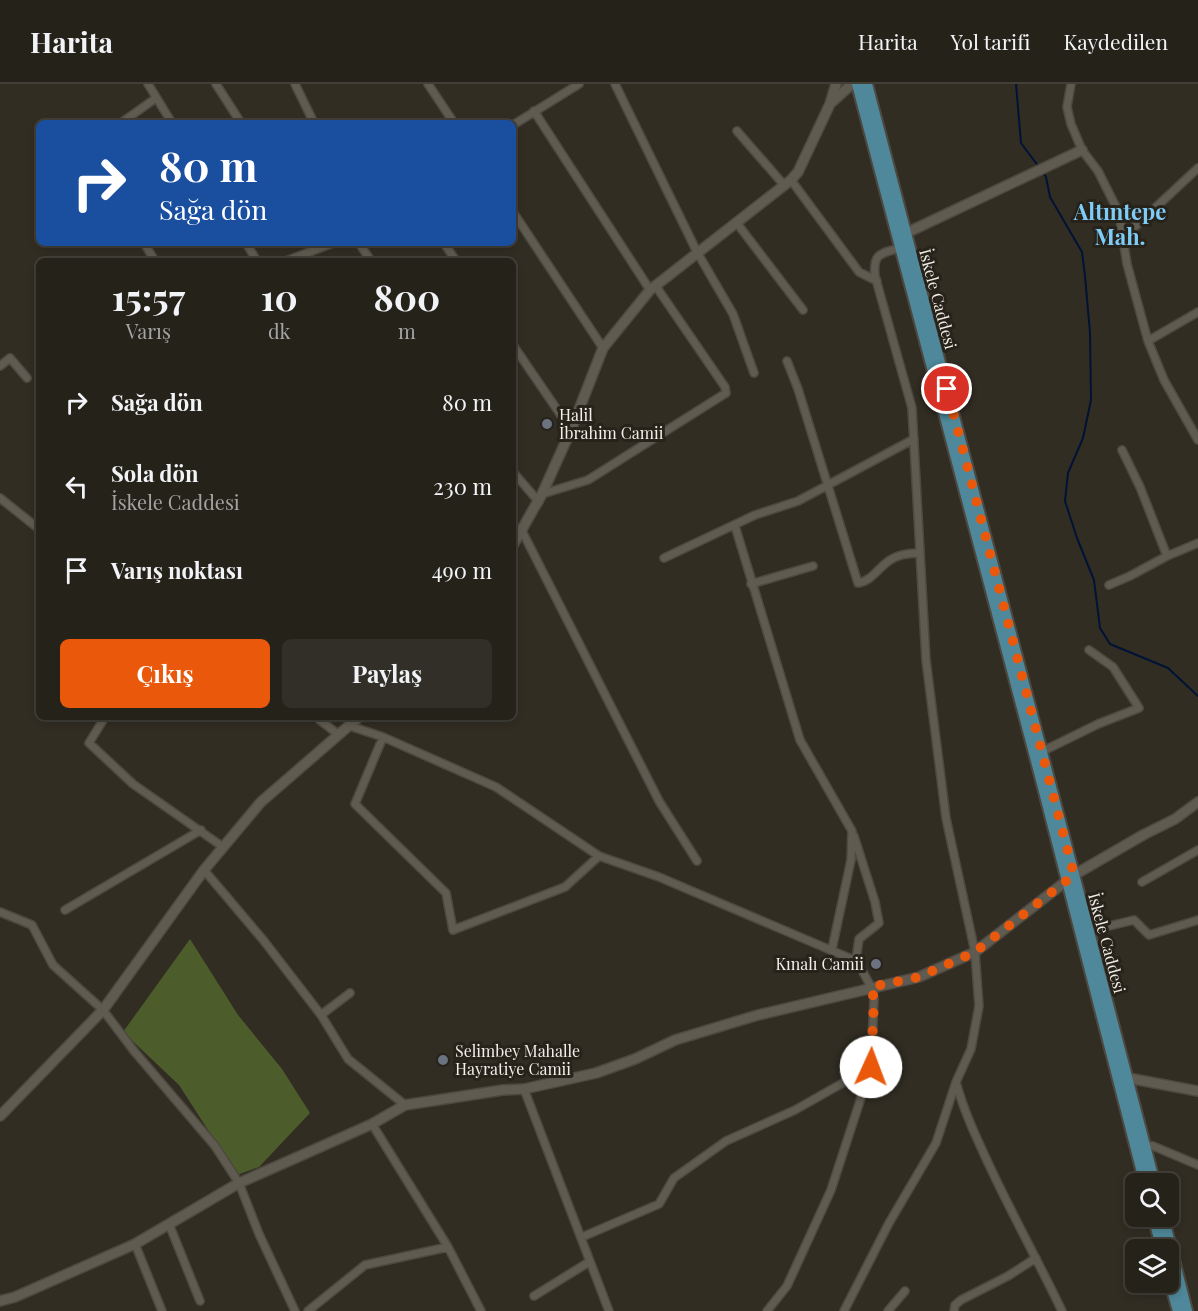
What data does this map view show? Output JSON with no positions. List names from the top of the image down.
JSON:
{
  "streets": {
    "main road": ["İskele Caddesi"]
  },
  "districts": ["Altıntepe Mah."],
  "places": ["Halil İbrahim Camii", "Kınalı Camii", "Selimbey Mahalle Hayratiye Camii"],
  "page": {
    "header": "Harita",
    "nav": ["Harita", "Yol tarifi", "Kaydedilen"],
    "turn": ["80 m", "Sağa dön"],
    "eta": [
      "15:57",
      "Varış",
      "10",
      "dk",
      "800",
      "m"
    ],
    "list": [
      {
        "name": "Sağa dön",
        "value": "80 m"
      },
      {
        "name": "Sola dön",
        "note": "İskele Caddesi",
        "value": "230 m"
      },
      {
        "name": "Varış noktası",
        "value": "490 m"
      }
    ],
    "buttons": ["Çıkış", "Paylaş"]
  }
}
